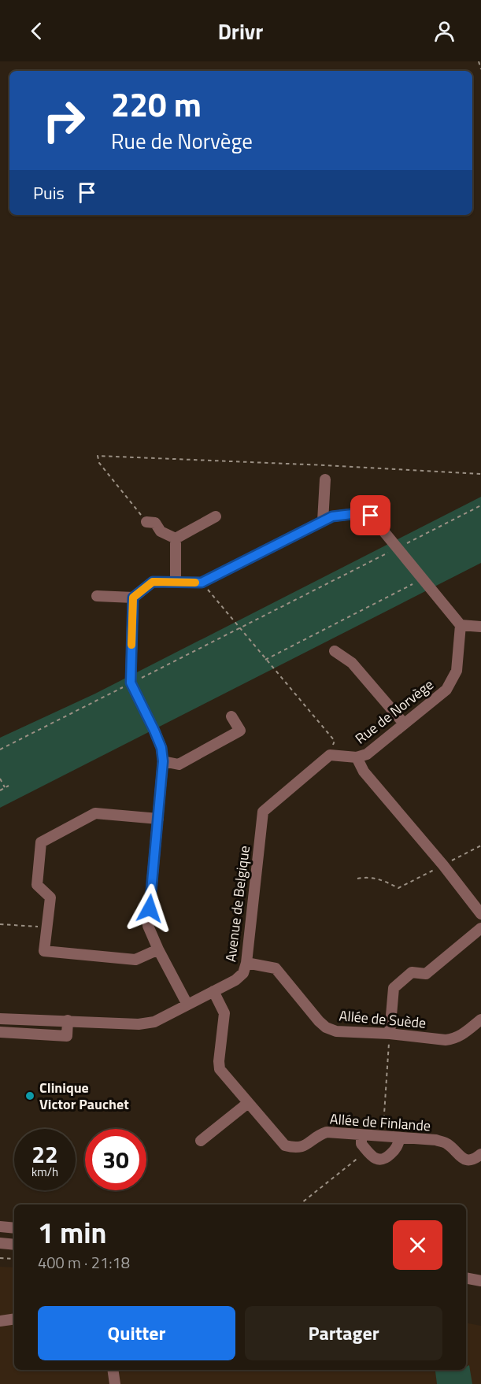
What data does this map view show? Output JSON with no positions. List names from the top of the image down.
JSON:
{
  "streets": {
    "street": [
      "Rue de Norvège",
      "Avenue de Belgique",
      "Allée de Suède",
      "Allée de Finlande"
    ]
  },
  "crossings": [
    ["Avenue de Belgique", "Allée de Suède"],
    ["Avenue de Belgique", "Allée de Finlande"]
  ],
  "places": ["Clinique Victor Pauchet"],
  "page": {
    "header": "Drivr",
    "turn": ["220 m", "Rue de Norvège"],
    "then": "Puis",
    "speed": "22 km/h",
    "limit": "30",
    "heading": ["1 min", "400 m · 21:18"],
    "buttons": ["Quitter", "Partager"]
  }
}
